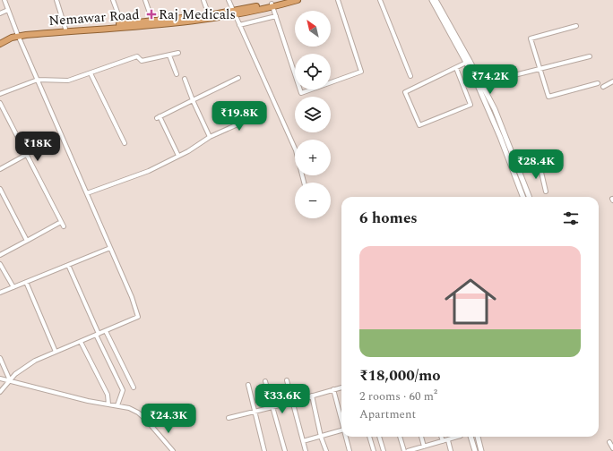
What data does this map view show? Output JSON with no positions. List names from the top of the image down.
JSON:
{
  "streets": {
    "highway": ["Nemawar Road"]
  },
  "places": {
    "health": ["Raj Medicals"]
  },
  "north": "top left",
  "page": {
    "map_buttons": ["+", "−"],
    "price": [
      "₹74.2K",
      "₹19.8K",
      "₹18K",
      "₹28.4K",
      "₹33.6K",
      "₹24.3K"
    ],
    "heading": "6 homes",
    "list": [
      {
        "name": "₹18,000/mo",
        "note": "2 rooms · 60 m² · Apartment"
      }
    ]
  }
}
